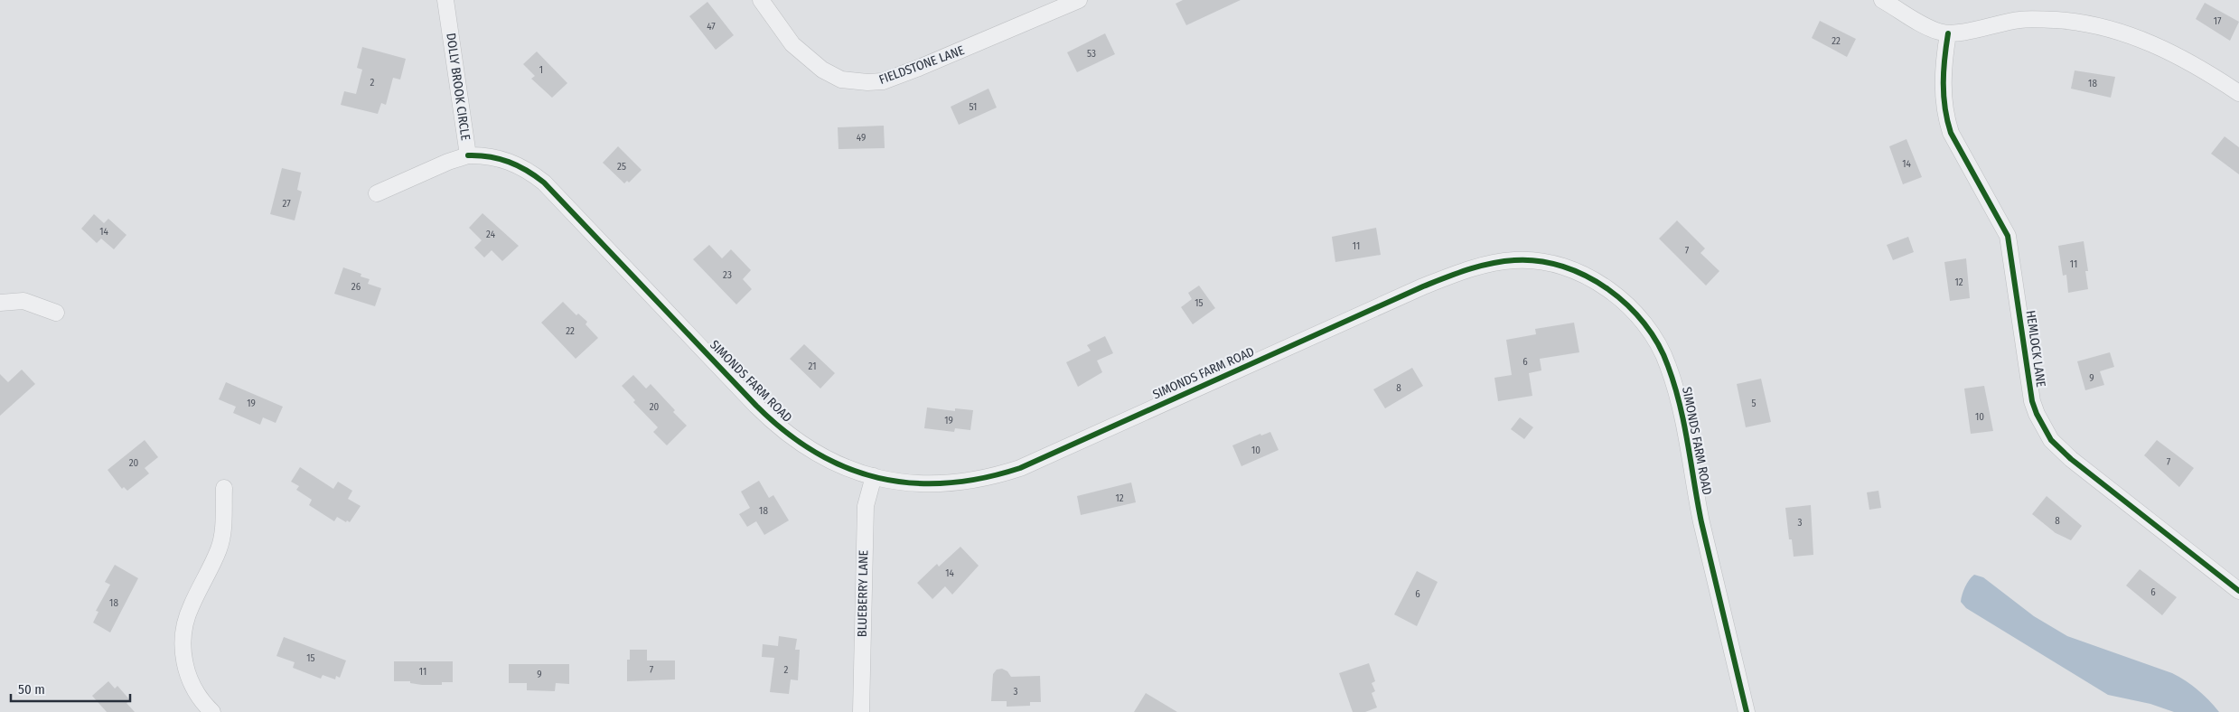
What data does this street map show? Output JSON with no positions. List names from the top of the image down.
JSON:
{
  "streets": {
    "street": [
      "FIELDSTONE LANE",
      "DOLLY BROOK CIRCLE",
      "HEMLOCK LANE",
      "SIMONDS FARM ROAD",
      "BLUEBERRY LANE"
    ]
  },
  "crossings": [
    ["DOLLY BROOK CIRCLE", "SIMONDS FARM ROAD"],
    ["SIMONDS FARM ROAD", "BLUEBERRY LANE"]
  ],
  "house_numbers": [
    "17",
    "47",
    "22",
    "53",
    "1",
    "2",
    "18",
    "51",
    "49",
    "14",
    "25",
    "27",
    "14",
    "24",
    "11",
    "7",
    "11",
    "23",
    "12",
    "26",
    "15",
    "22",
    "6",
    "21",
    "9",
    "8",
    "19",
    "5",
    "20",
    "10",
    "19",
    "10",
    "7",
    "20",
    "12",
    "18",
    "8",
    "3",
    "14",
    "6",
    "6",
    "18",
    "15",
    "7",
    "2",
    "11",
    "9",
    "3"
  ],
  "scale_bar": "50 m"
}
